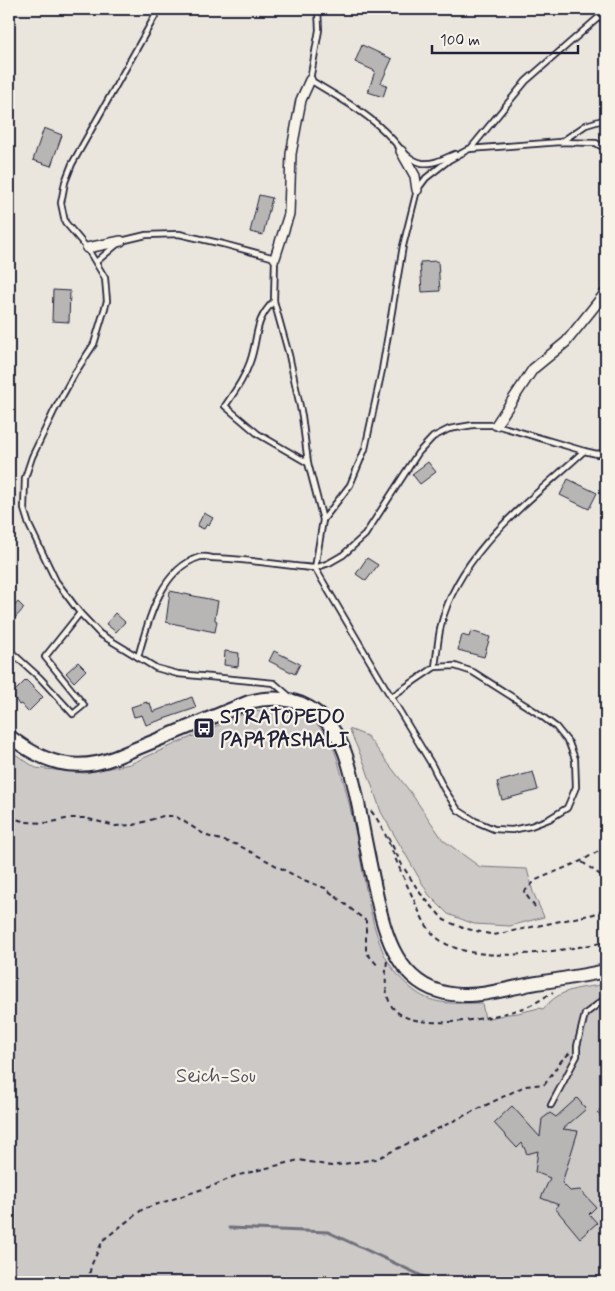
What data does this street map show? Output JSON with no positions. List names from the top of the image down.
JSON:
{
  "parks": ["Seich-Sou"],
  "places": {
    "bus stop": ["STRATOPEDO PAPAPASHALI"]
  },
  "scale_bar": "100 m"
}
